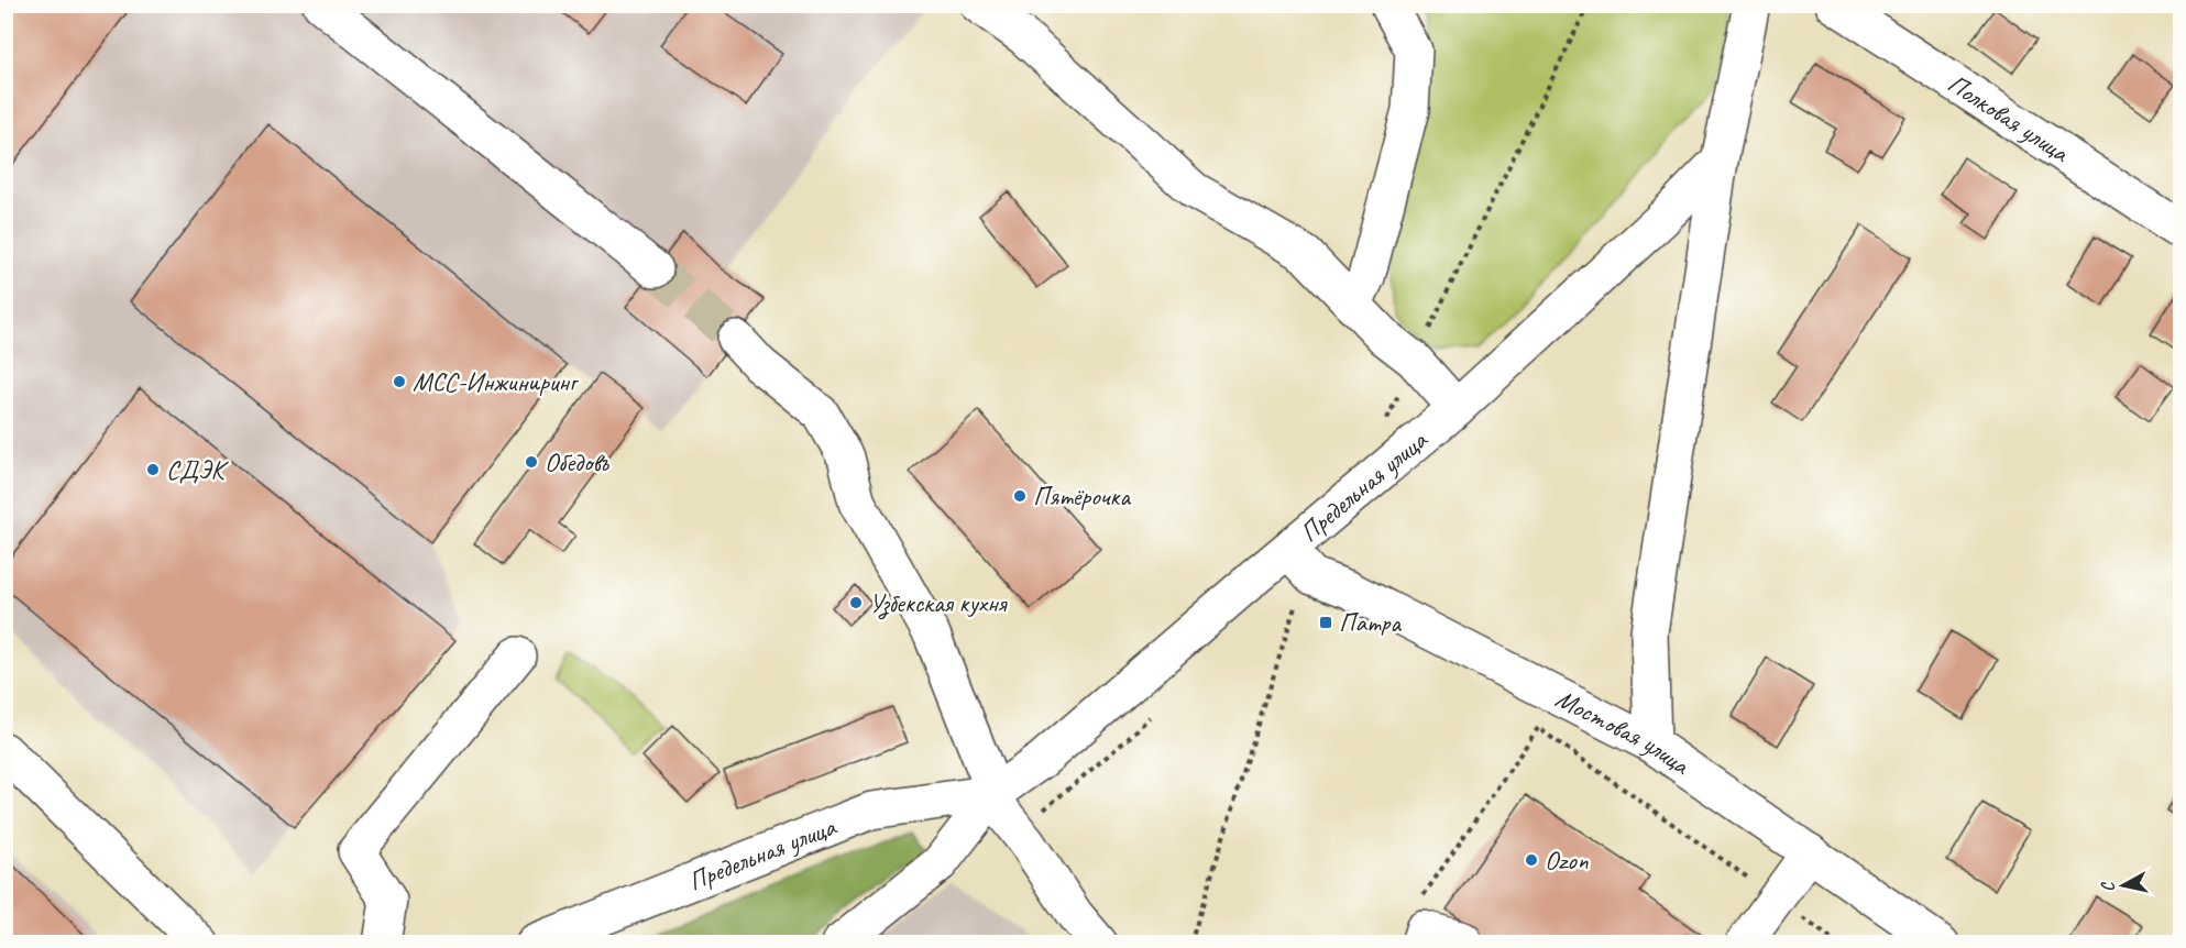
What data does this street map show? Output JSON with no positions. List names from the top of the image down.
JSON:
{
  "streets": {
    "street": ["Полковая улица", "Предельная улица", "Мостовая улица"]
  },
  "crossings": [
    ["Предельная улица", "Мостовая улица"]
  ],
  "places": {
    "other": [
      "МСС-Инжиниринг",
      "Обедовъ",
      "СДЭК",
      "Пятёрочка",
      "Узбекская кухня",
      "Ozon"
    ],
    "transit": ["Патра"]
  },
  "north": "left"
}
